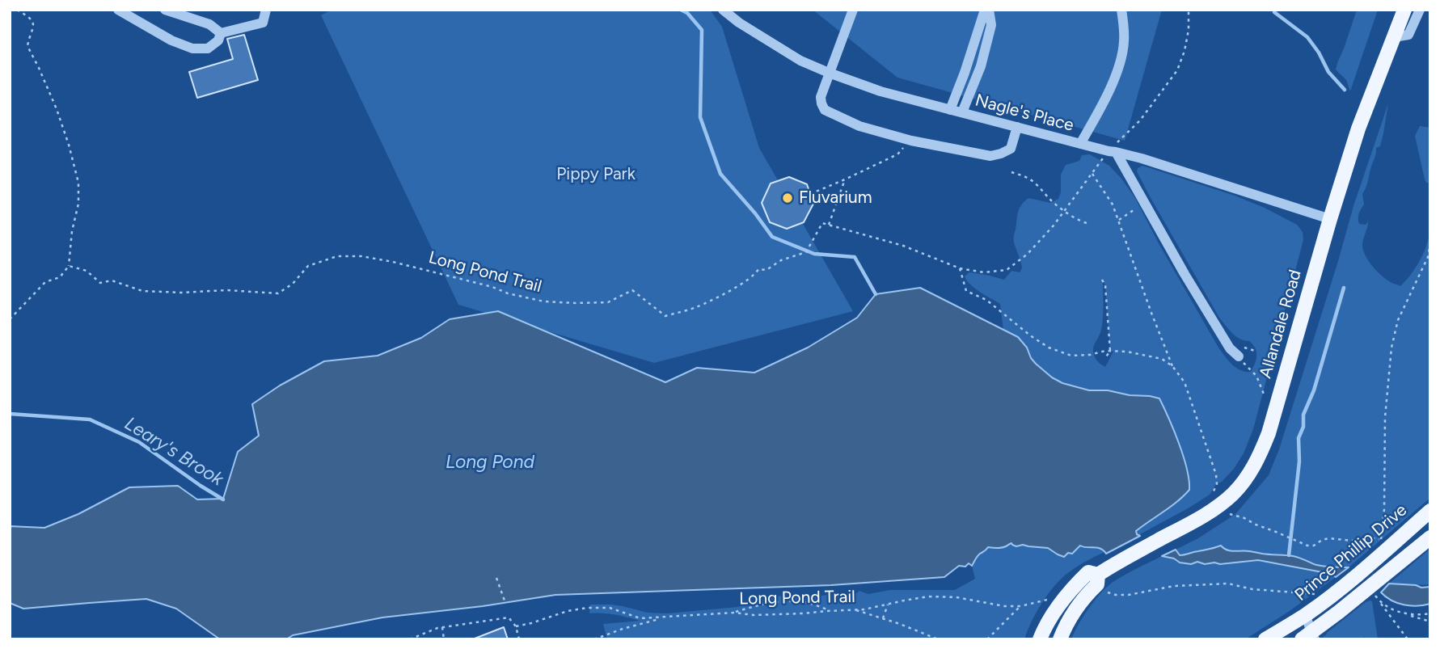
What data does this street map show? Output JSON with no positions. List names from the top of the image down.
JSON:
{
  "streets": {
    "main road": ["Allandale Road", "Prince Phillip Drive"],
    "street": ["Nagle's Place"],
    "path": ["Long Pond Trail"]
  },
  "crossings": [
    ["Nagle's Place", "Allandale Road"]
  ],
  "water": ["Leary's Brook", "Long Pond"],
  "parks": ["Pippy Park"],
  "places": ["Fluvarium"]
}
